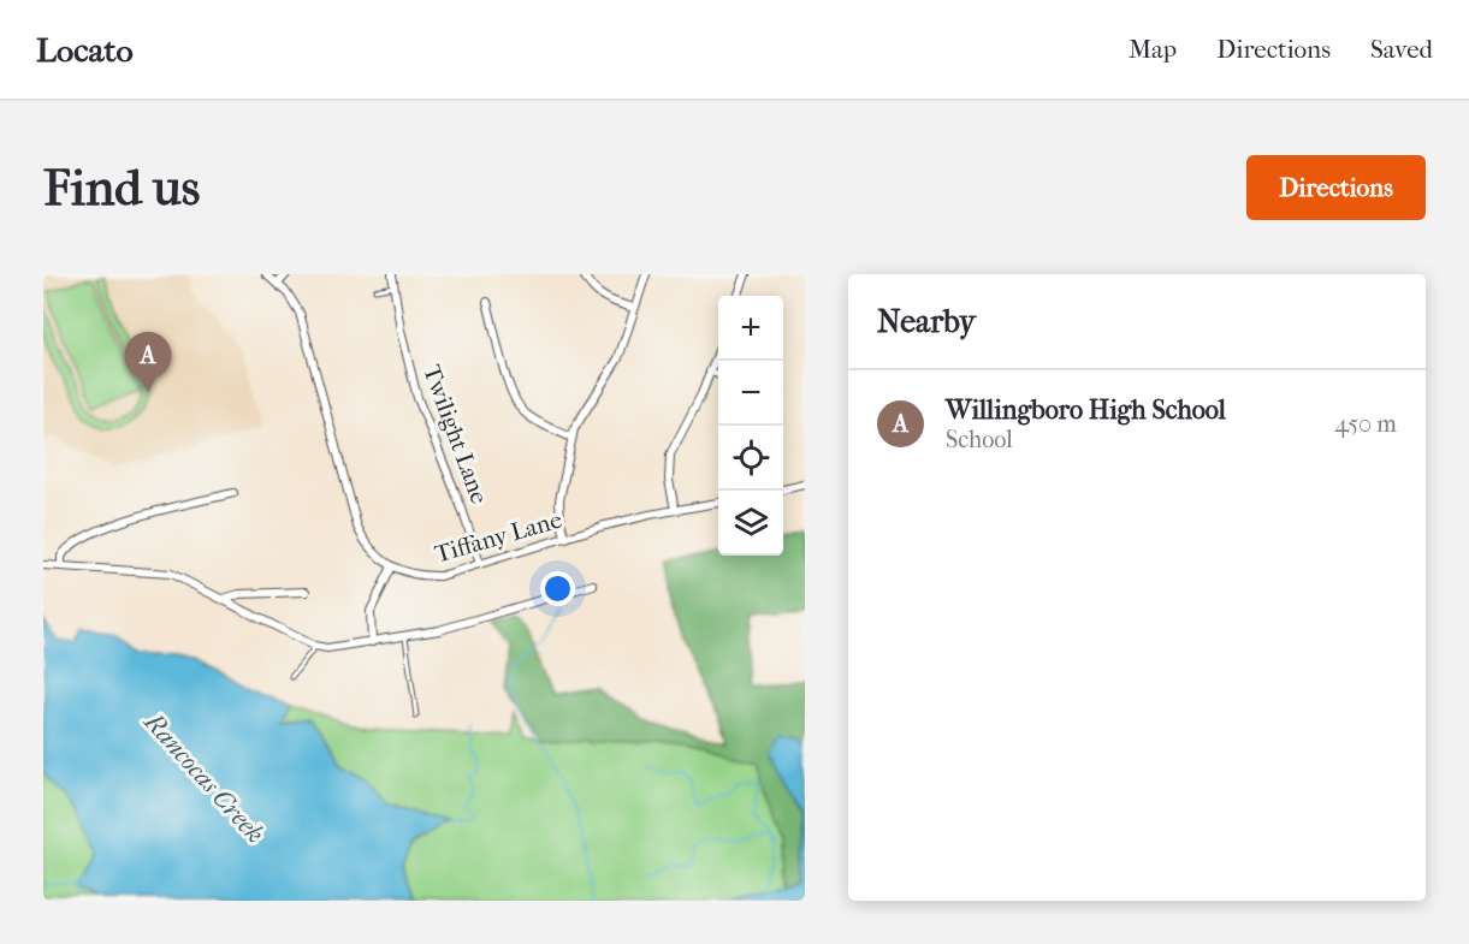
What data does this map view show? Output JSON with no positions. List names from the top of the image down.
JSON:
{
  "streets": {
    "street": ["Twilight Lane", "Tiffany Lane"]
  },
  "crossings": [
    ["Twilight Lane", "Tiffany Lane"]
  ],
  "water": ["Rancocas Creek"],
  "page": {
    "header": "Locato",
    "nav": ["Map", "Directions", "Saved"],
    "buttons": "Directions",
    "title": "Find us",
    "heading": "Nearby",
    "map_buttons": ["+", "−"],
    "pins": "A",
    "list": [
      {
        "mark": "A",
        "name": "Willingboro High School",
        "note": "School",
        "value": "450 m"
      }
    ]
  }
}
